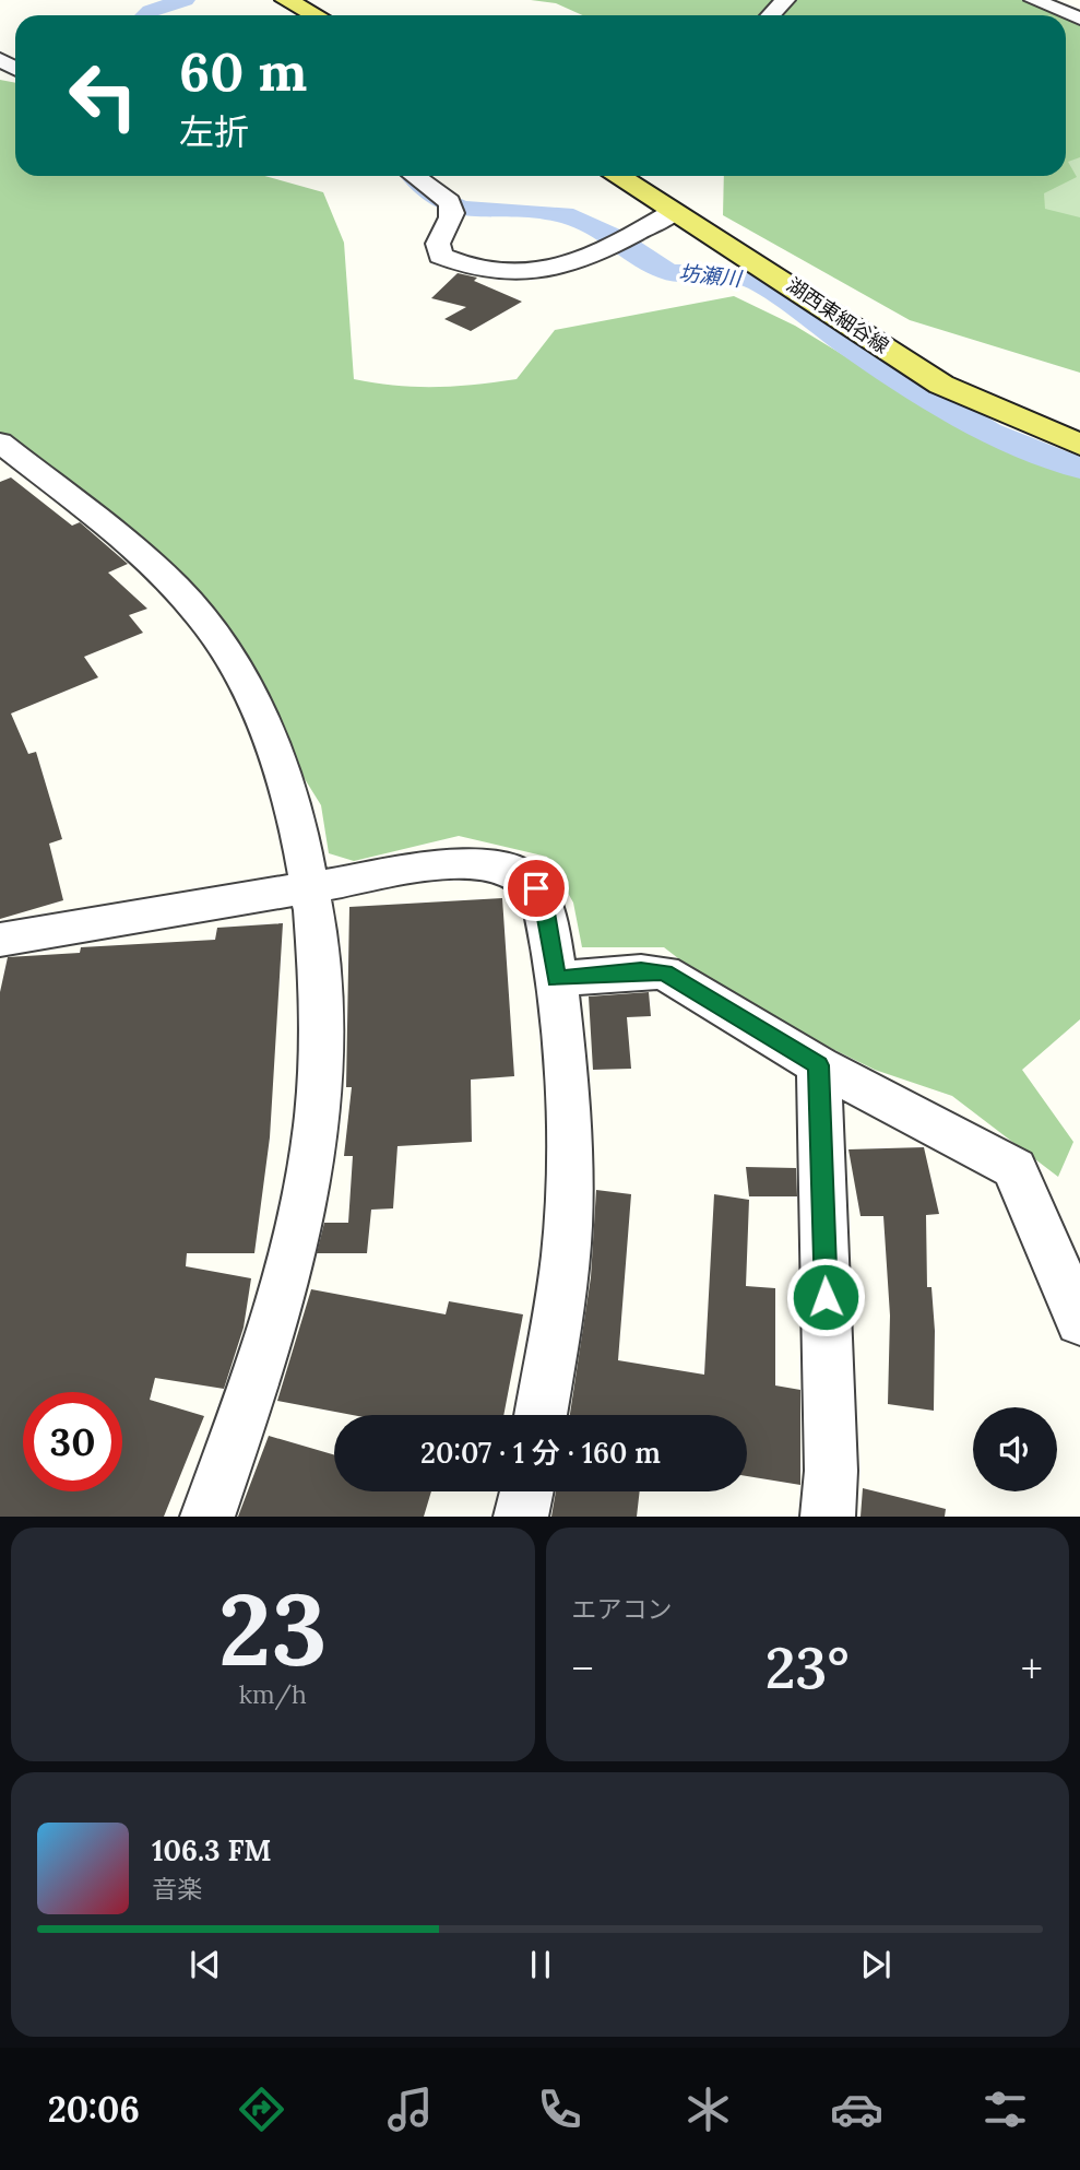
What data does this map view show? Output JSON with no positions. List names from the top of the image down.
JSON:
{
  "streets": {
    "main road": ["湖西東細谷線"]
  },
  "water": ["坊瀬川"],
  "page": {
    "turn": ["60 m", "左折"],
    "limit": "30",
    "trip": "20:07 · 1 分 · 160 m",
    "tile": [
      ["23", "km/h"],
      "エアコン"
    ],
    "heat": ["−", "23°", "+"],
    "song": ["106.3 FM", "音楽"],
    "tabs": "20:06"
  }
}
